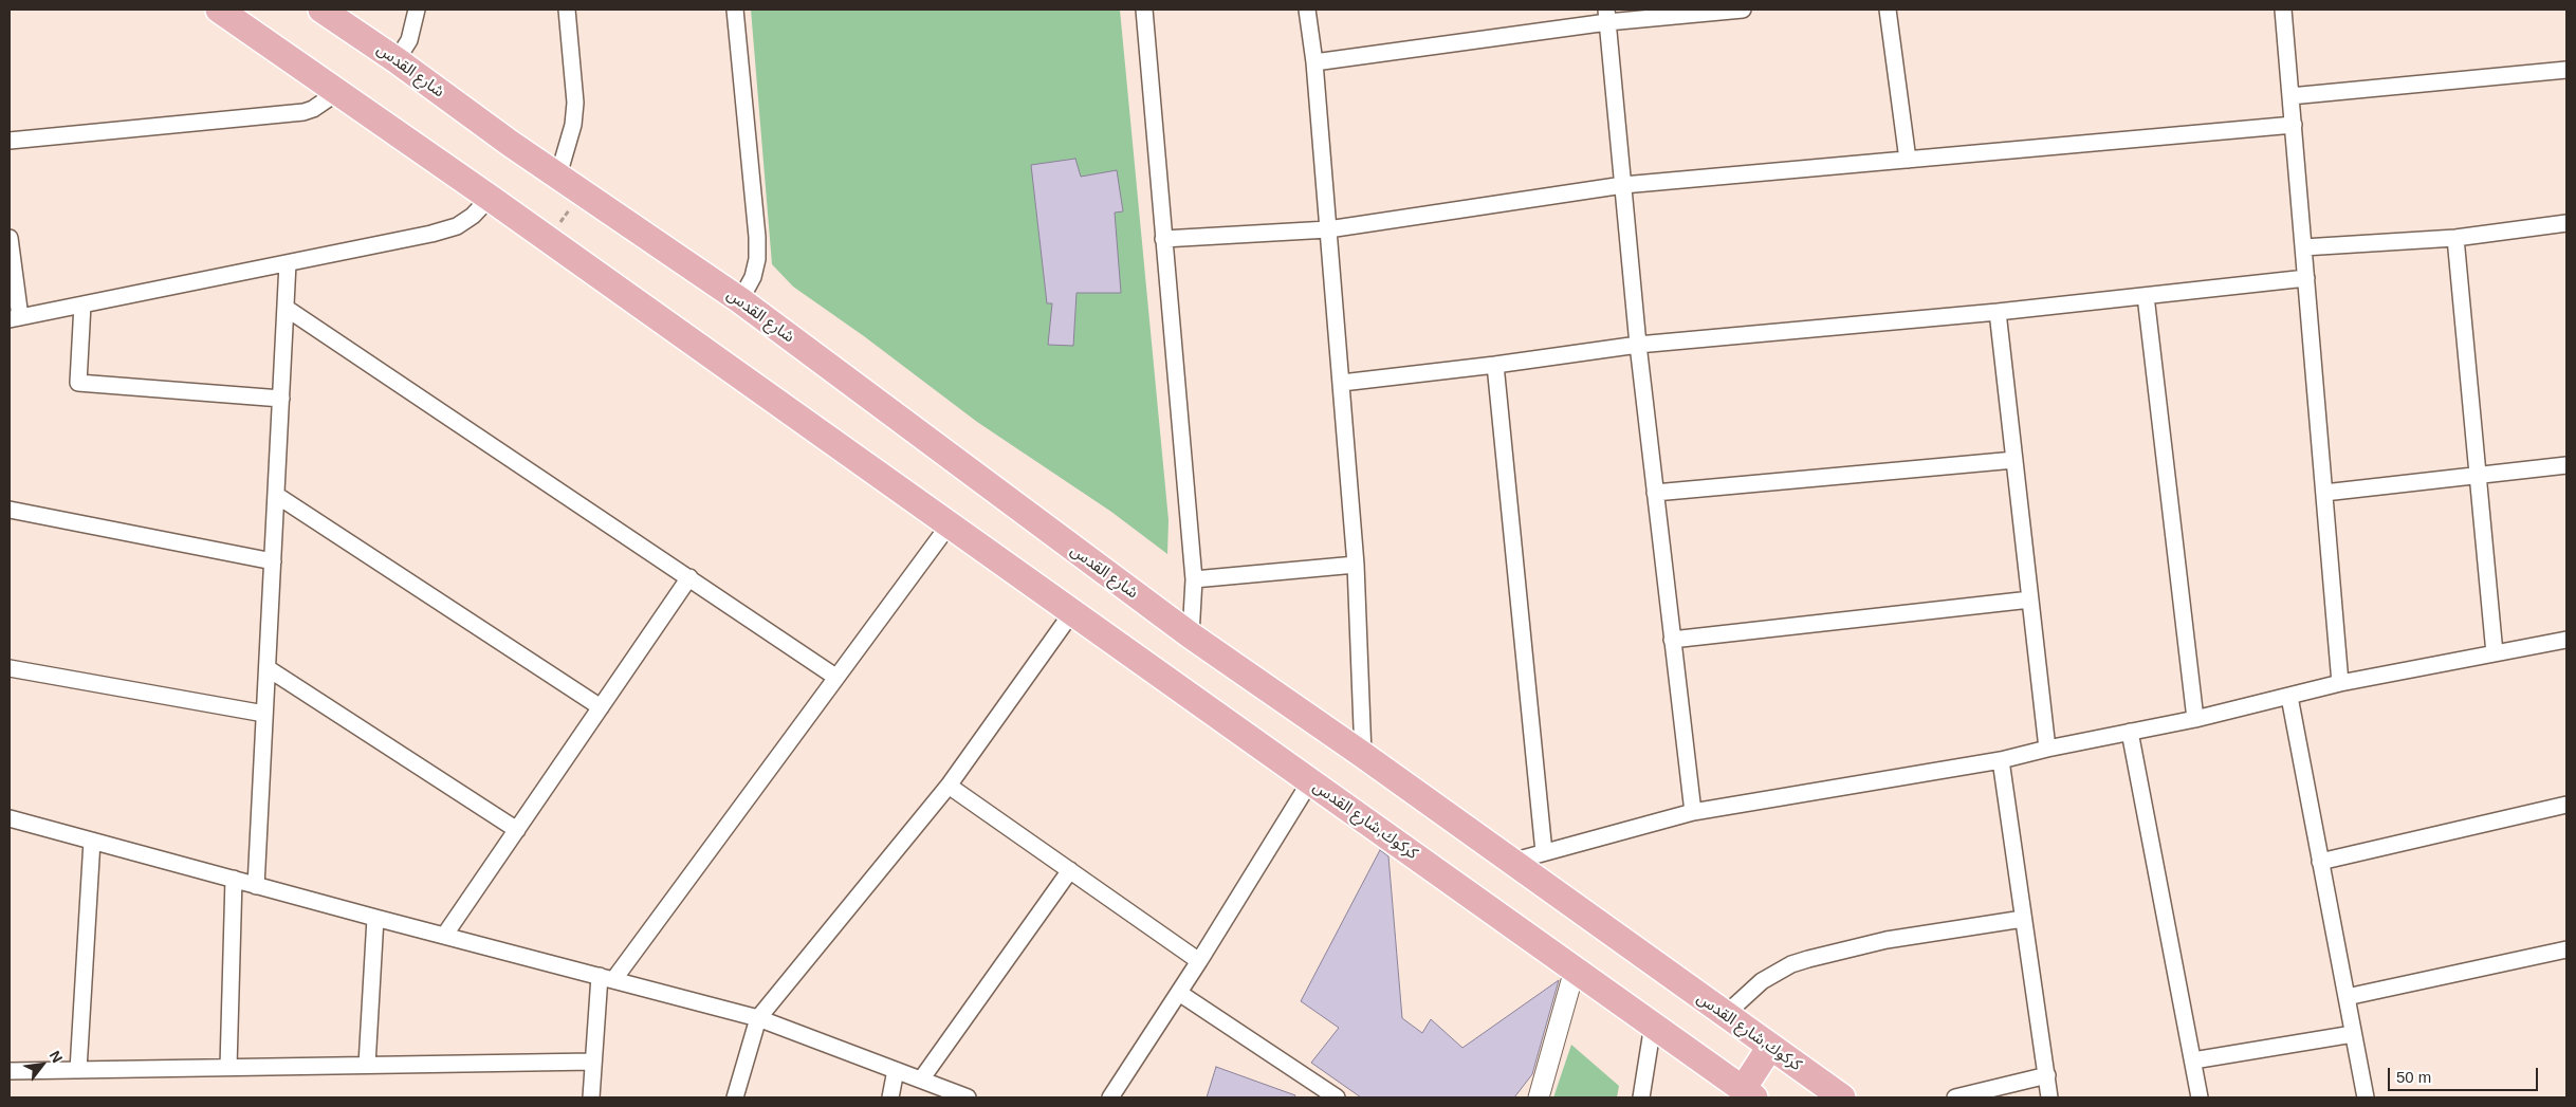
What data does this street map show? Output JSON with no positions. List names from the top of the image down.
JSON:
{
  "streets": {
    "main road": ["شارع القدس", "كركوك,شارع القدس"]
  },
  "crossings": [
    ["شارع القدس", "كركوك,شارع القدس"]
  ],
  "scale_bar": "50 m",
  "north": "top right"
}
